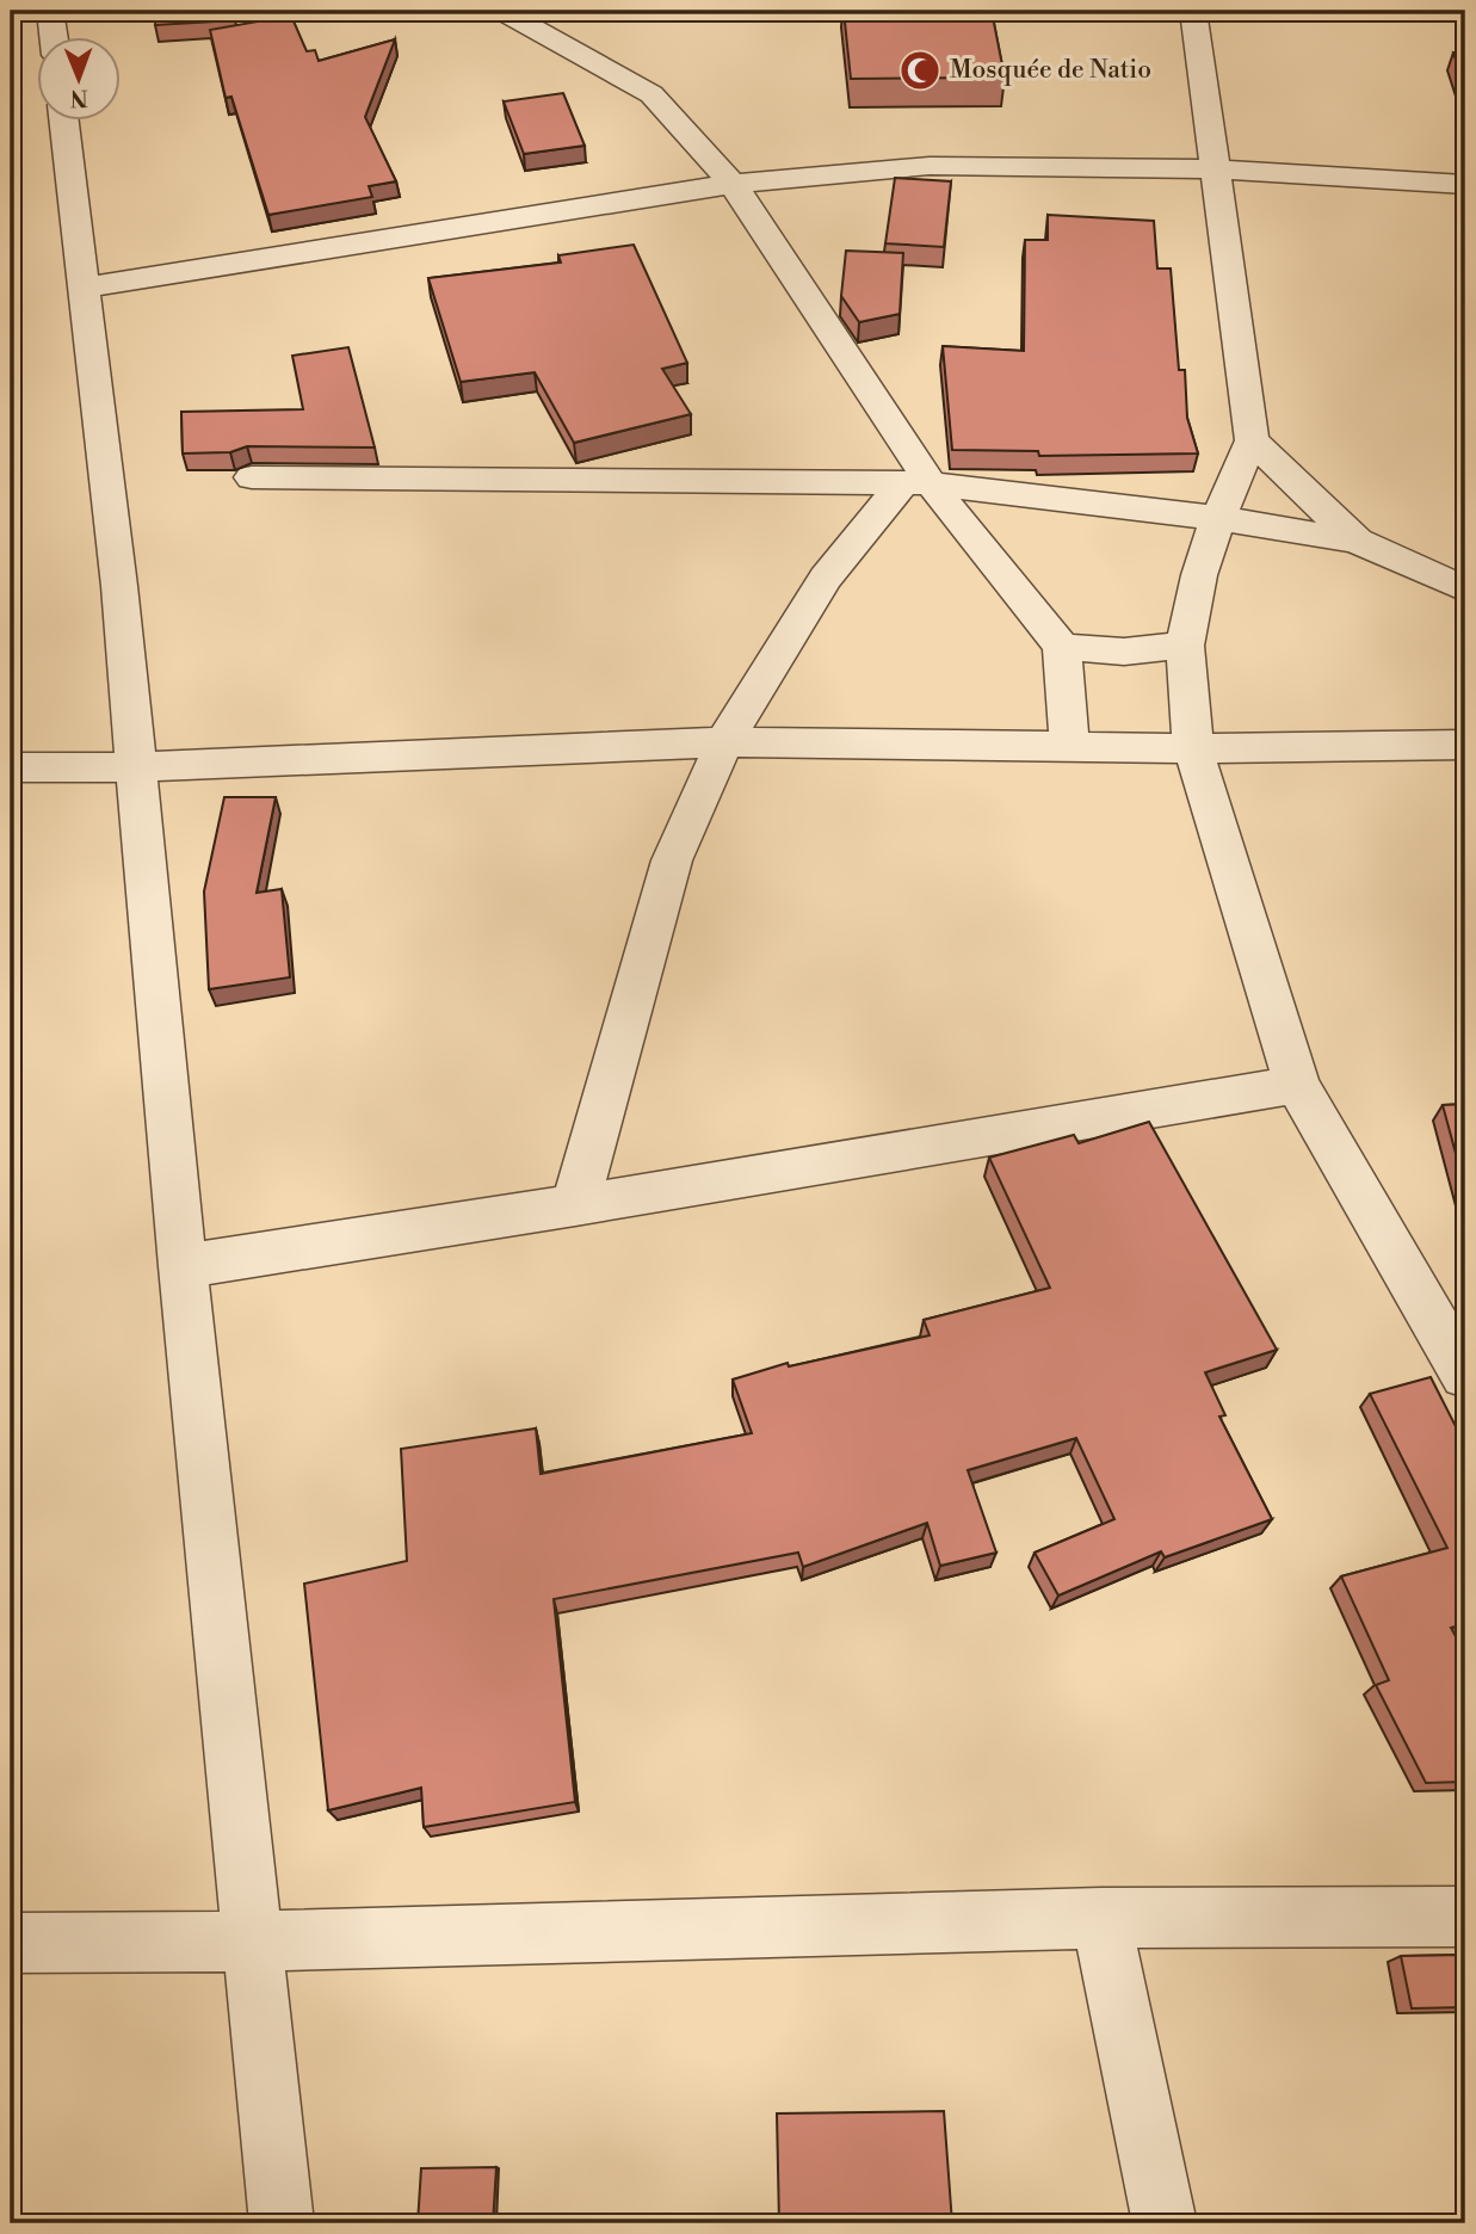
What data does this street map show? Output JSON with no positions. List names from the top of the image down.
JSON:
{
  "places": {
    "mosque": ["Mosquée de Natio"]
  },
  "north": "bottom"
}
